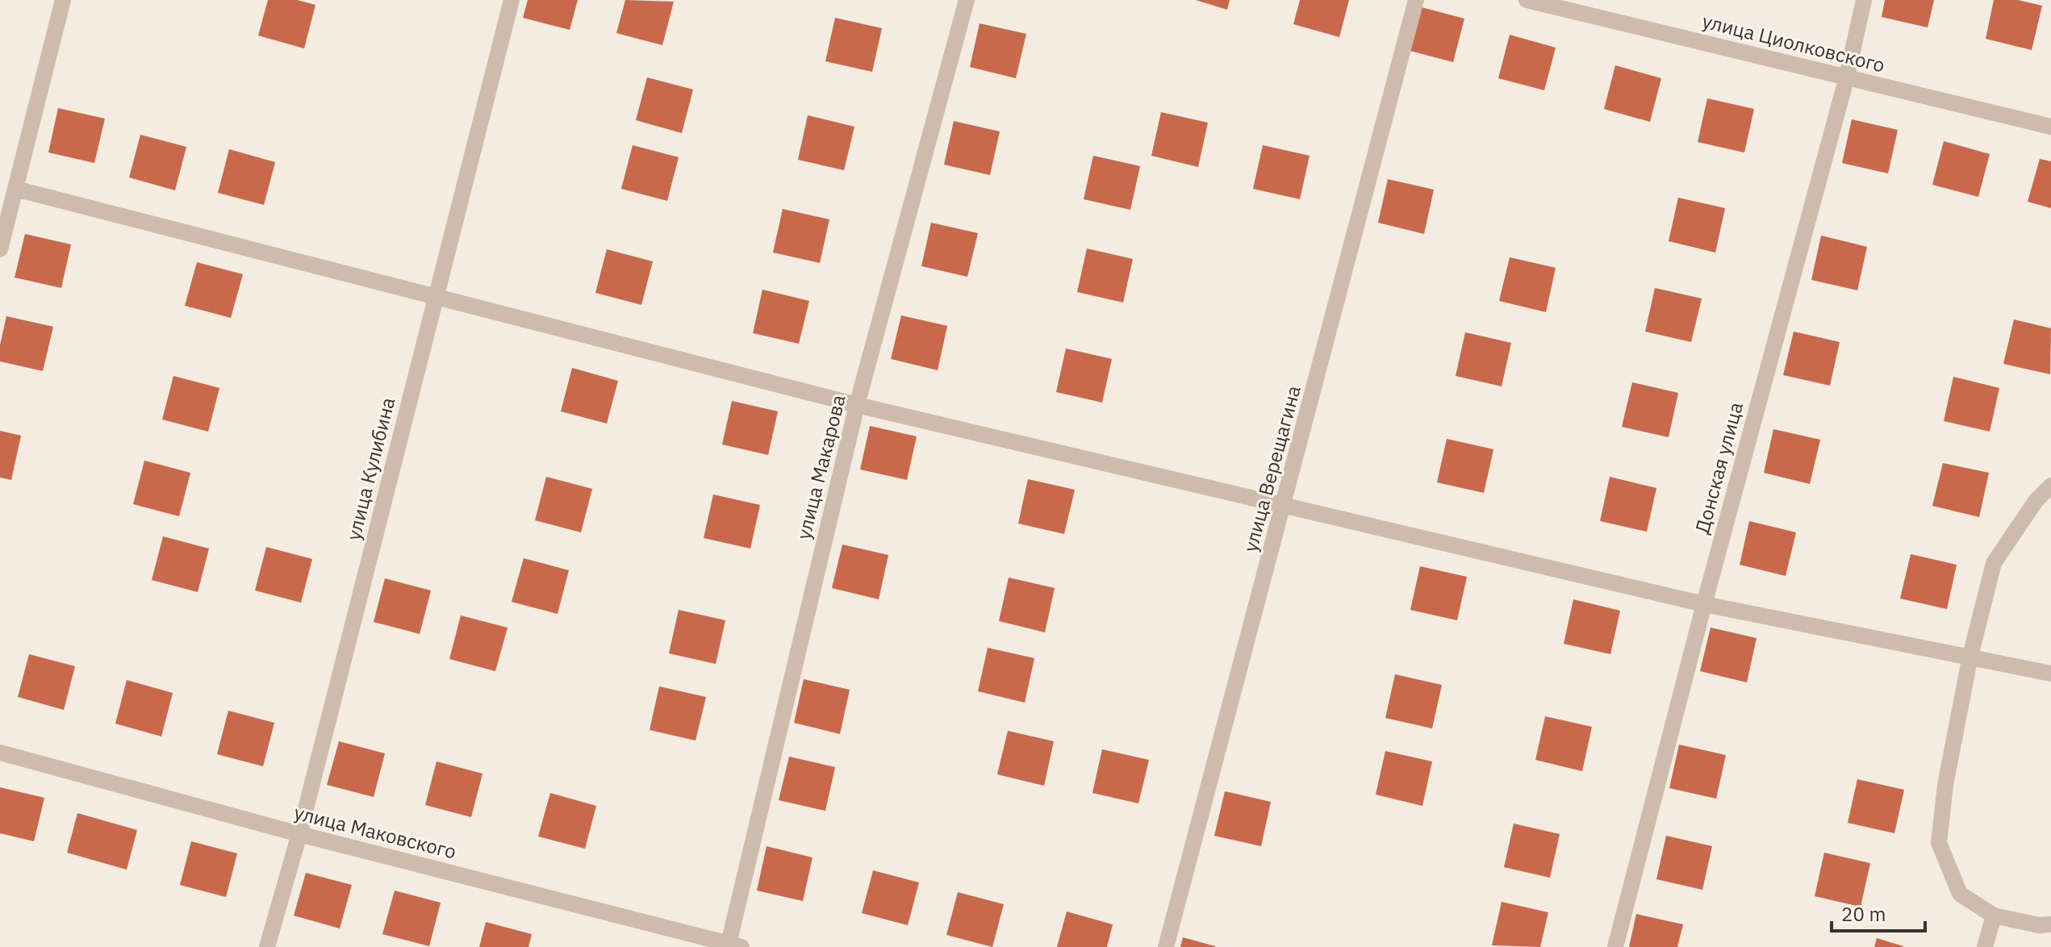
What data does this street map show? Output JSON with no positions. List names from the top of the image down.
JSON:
{
  "streets": {
    "street": [
      "улица Циолковского",
      "улица Макарова",
      "Донская улица",
      "улица Кулибина",
      "улица Верещагина",
      "улица Маковского"
    ]
  },
  "crossings": [
    ["улица Циолковского", "Донская улица"],
    ["улица Макарова", "улица Маковского"],
    ["улица Кулибина", "улица Маковского"]
  ],
  "scale_bar": "20 m"
}
